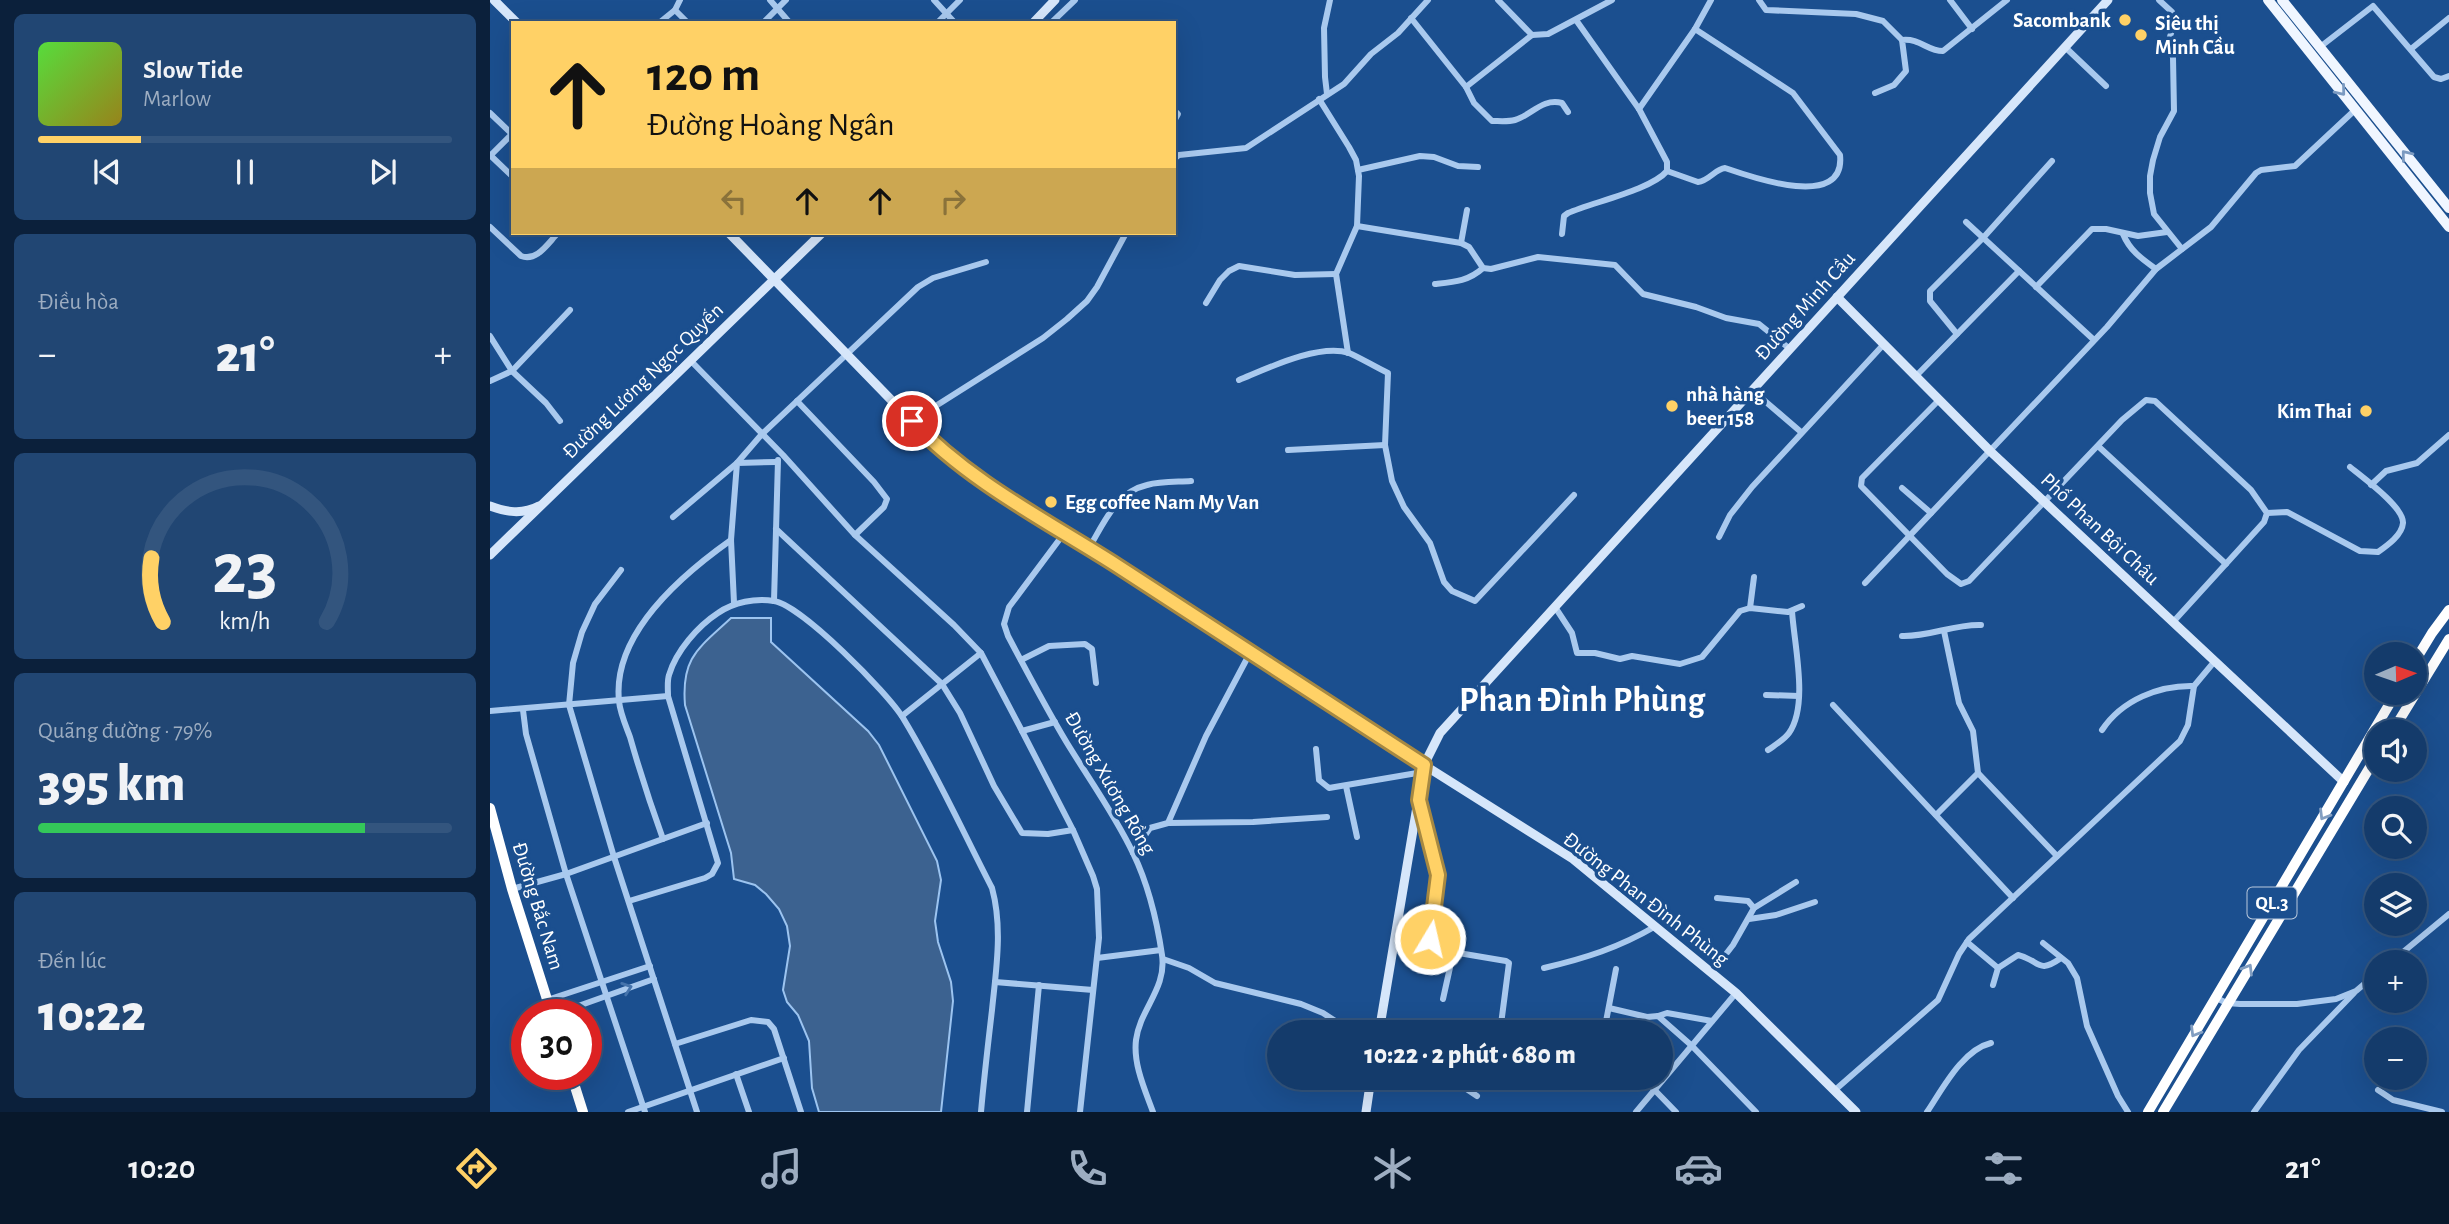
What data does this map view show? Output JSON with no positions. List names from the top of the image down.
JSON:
{
  "streets": {
    "highway": ["QL.3", "Đường Bắc Nam"],
    "street": [
      "Đường Minh Cầu",
      "Đường Lương Ngọc Quyến",
      "Phố Phan Bội Châu",
      "Đường Xương Rồng",
      "Đường Phan Đình Phùng"
    ]
  },
  "crossings": [
    ["Đường Minh Cầu", "Phố Phan Bội Châu"],
    ["Đường Minh Cầu", "Đường Phan Đình Phùng"],
    ["Đường Lương Ngọc Quyến", "Đường Phan Đình Phùng"],
    ["Phố Phan Bội Châu", "QL.3"],
    ["Đường Xương Rồng", "Đường Phan Đình Phùng"]
  ],
  "districts": ["Phan Đình Phùng"],
  "places": [
    "Sacombank",
    "Siêu thị Minh Cầu",
    "nhà hàng beer 158",
    "Kim Thai",
    "Egg coffee Nam My Van"
  ],
  "north": "right",
  "page": {
    "turn": ["120 m", "Đường Hoàng Ngân"],
    "song": ["Slow Tide", "Marlow"],
    "tile": [
      "Điều hòa",
      ["Quãng đường · 79%", "395 km"],
      ["Đến lúc", "10:22"]
    ],
    "heat": ["−", "21°", "+"],
    "map_buttons": ["+", "−"],
    "limit": "30",
    "trip": "10:22 · 2 phút · 680 m",
    "tabs": ["10:20", "21°"],
    "gauge": ["23", "km/h"]
  }
}
